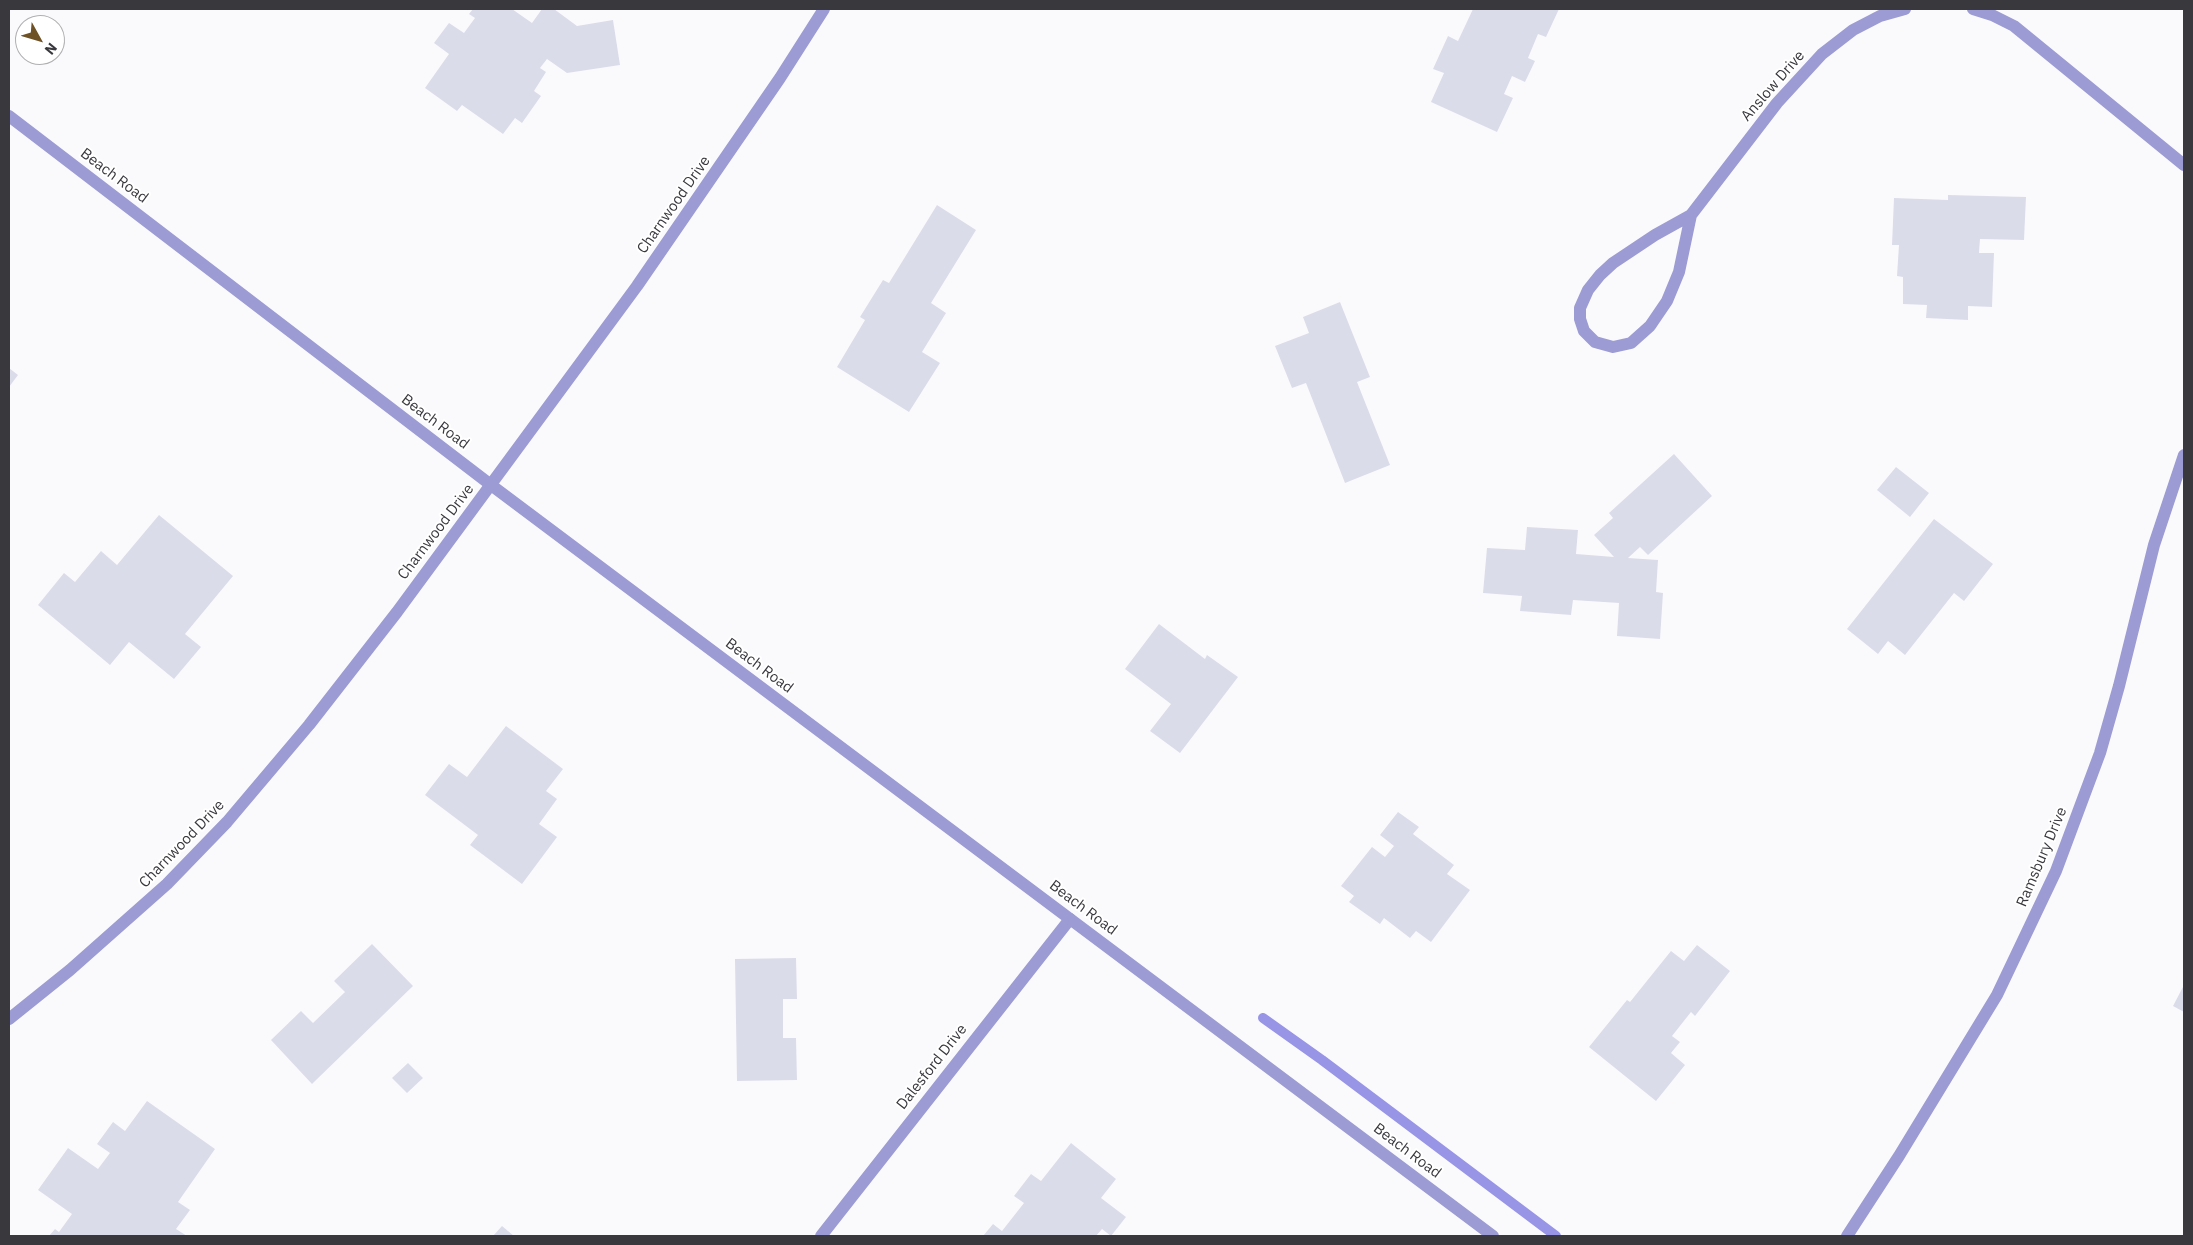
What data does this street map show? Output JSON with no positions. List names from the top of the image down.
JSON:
{
  "streets": {
    "street": [
      "Anslow Drive",
      "Beach Road",
      "Charnwood Drive",
      "Ramsbury Drive",
      "Dalesford Drive"
    ]
  },
  "crossings": [
    ["Beach Road", "Charnwood Drive"],
    ["Beach Road", "Dalesford Drive"]
  ],
  "north": "bottom right"
}
